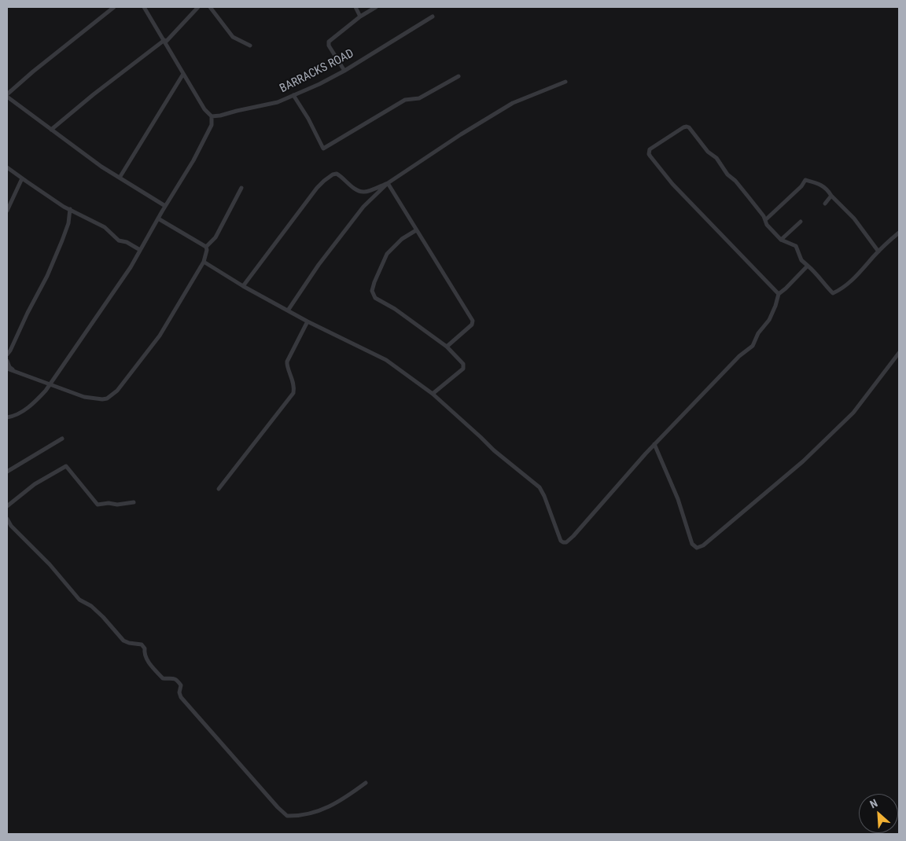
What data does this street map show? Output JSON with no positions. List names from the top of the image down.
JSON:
{
  "streets": {
    "street": ["BARRACKS ROAD"]
  },
  "north": "top left"
}
